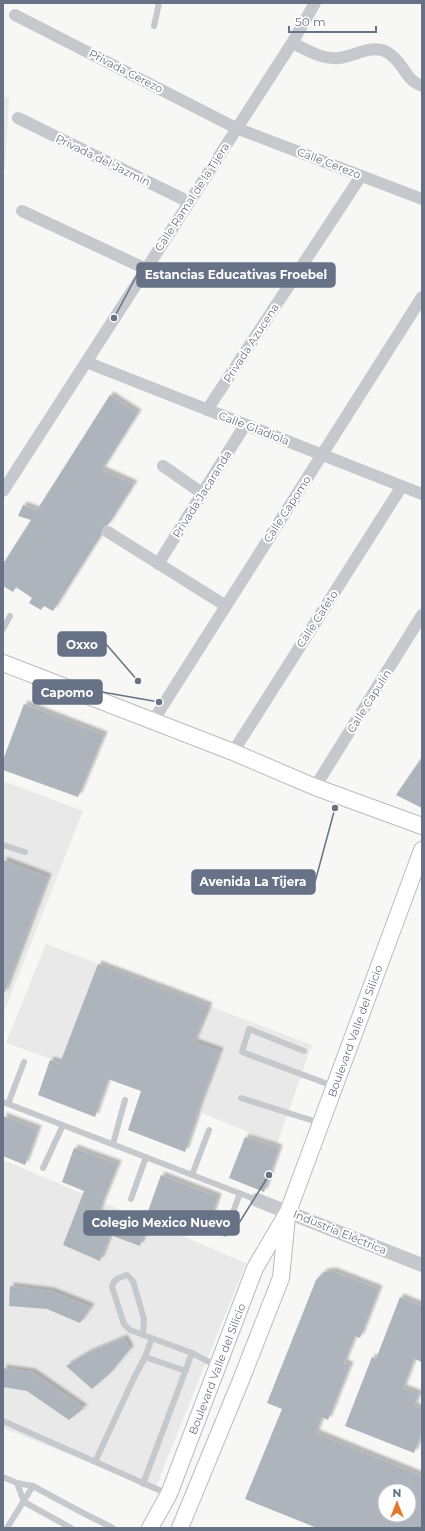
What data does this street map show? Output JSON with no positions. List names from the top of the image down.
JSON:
{
  "streets": {
    "main road": ["Boulevard Valle del Silicio"],
    "street": [
      "Privada Cerezo",
      "Privada del Jazmín",
      "Calle Cerezo",
      "Calle Ramal de la Tijera",
      "Privada Azucena",
      "Calle Gladiola",
      "Privada Jacaranda",
      "Calle Capomo",
      "Calle Cafeto",
      "Calle Capulín",
      "Industria Eléctrica"
    ]
  },
  "crossings": [
    ["Privada Cerezo", "Calle Cerezo"],
    ["Privada Cerezo", "Calle Ramal de la Tijera"],
    ["Privada del Jazmín", "Calle Ramal de la Tijera"],
    ["Calle Cerezo", "Calle Ramal de la Tijera"],
    ["Calle Cerezo", "Privada Azucena"],
    ["Calle Ramal de la Tijera", "Calle Gladiola"],
    ["Privada Azucena", "Calle Gladiola"],
    ["Calle Gladiola", "Privada Jacaranda"],
    ["Calle Gladiola", "Calle Capomo"],
    ["Calle Gladiola", "Calle Cafeto"],
    ["Boulevard Valle del Silicio", "Industria Eléctrica"]
  ],
  "places": [
    "Estancias Educativas Froebel",
    "Oxxo",
    "Capomo",
    "Avenida La Tijera",
    "Colegio Mexico Nuevo"
  ],
  "scale_bar": "50 m",
  "north": "top"
}
